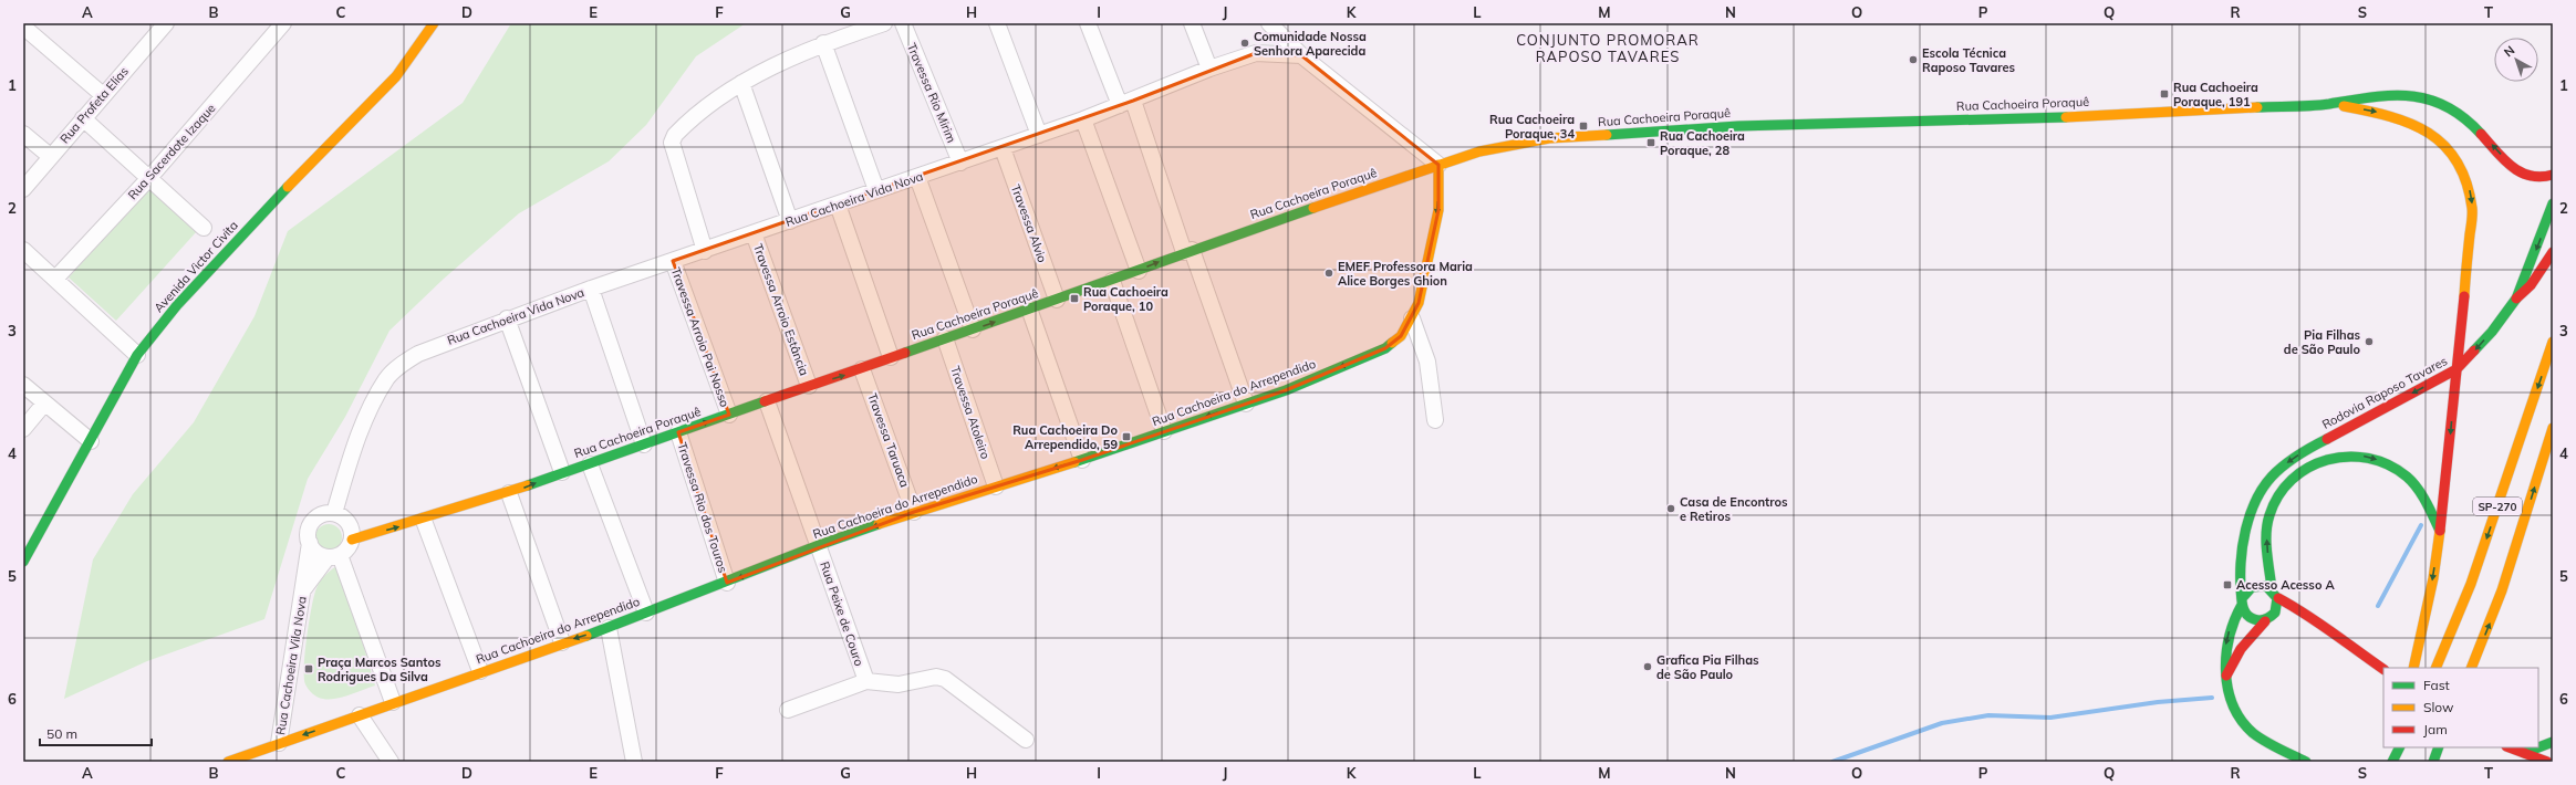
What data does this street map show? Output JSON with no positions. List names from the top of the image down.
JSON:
{
  "streets": {
    "main road": [
      "Rua Cachoeira Poraquê",
      "Avenida Victor Civita",
      "Rua Cachoeira do Arrependido",
      "Rodovia Raposo Tavares",
      "SP-270"
    ],
    "street": [
      "Travessa Rio Mirim",
      "Rua Profeta Elias",
      "Rua Sacerdote Izaque",
      "Rua Cachoeira Vida Nova",
      "Travessa Alvio",
      "Travessa Arroio Estância",
      "Travessa Arroio Pai Nosso",
      "Travessa Atoleiro",
      "Travessa Taruaca",
      "Travessa Rio dos Touros",
      "Rua Peixe de Couro",
      "Rua Cachoeira Vila Nova"
    ]
  },
  "crossings": [
    ["Travessa Rio Mirim", "Rua Cachoeira Vida Nova"],
    ["Rua Cachoeira Poraquê", "Rua Cachoeira Vida Nova"],
    ["Rua Cachoeira Poraquê", "Travessa Alvio"],
    ["Rua Cachoeira Poraquê", "Travessa Arroio Estância"],
    ["Rua Cachoeira Poraquê", "Travessa Arroio Pai Nosso"],
    ["Rua Cachoeira Poraquê", "Rua Cachoeira do Arrependido"],
    ["Rua Cachoeira Poraquê", "Rodovia Raposo Tavares"],
    ["Rua Cachoeira Poraquê", "Travessa Atoleiro"],
    ["Rua Cachoeira Poraquê", "Travessa Taruaca"],
    ["Rua Cachoeira Poraquê", "Travessa Rio dos Touros"],
    ["Rua Cachoeira Poraquê", "Rua Cachoeira Vila Nova"],
    ["Rua Cachoeira Vida Nova", "Travessa Alvio"],
    ["Rua Cachoeira Vida Nova", "Travessa Arroio Estância"],
    ["Rua Cachoeira Vida Nova", "Travessa Arroio Pai Nosso"],
    ["Rua Cachoeira Vida Nova", "Rua Cachoeira Vila Nova"],
    ["Rua Cachoeira do Arrependido", "Travessa Atoleiro"],
    ["Rua Cachoeira do Arrependido", "Travessa Taruaca"],
    ["Rua Cachoeira do Arrependido", "Travessa Rio dos Touros"],
    ["Rua Cachoeira do Arrependido", "Rua Peixe de Couro"],
    ["Rua Cachoeira do Arrependido", "Rua Cachoeira Vila Nova"]
  ],
  "one_way": ["Rua Cachoeira do Arrependido", "Rodovia Raposo Tavares"],
  "districts": ["CONJUNTO PROMORAR RAPOSO TAVARES"],
  "places": {
    "other": [
      "Comunidade Nossa Senhora Aparecida",
      "Escola Técnica Raposo Tavares",
      "EMEF Professora Maria Alice Borges Ghion",
      "Pia Filhas de São Paulo",
      "Casa de Encontros e Retiros",
      "Grafica Pia Filhas de São Paulo"
    ],
    "transit": [
      "Rua Cachoeira Poraque, 191",
      "Rua Cachoeira Poraque, 34",
      "Rua Cachoeira Poraque, 28",
      "Rua Cachoeira Poraque, 10",
      "Rua Cachoeira Do Arrependido, 59",
      "Acesso Acesso A",
      "Praça Marcos Santos Rodrigues Da Silva"
    ]
  },
  "legend": ["Fast", "Slow", "Jam"],
  "scale_bar": "50 m",
  "north": "top left",
  "grid": {
    "columns": [
      "A",
      "B",
      "C",
      "D",
      "E",
      "F",
      "G",
      "H",
      "I",
      "J",
      "K",
      "L",
      "M",
      "N",
      "O",
      "P",
      "Q",
      "R",
      "S",
      "T"
    ],
    "rows": [
      "1",
      "2",
      "3",
      "4",
      "5",
      "6"
    ]
  }
}
